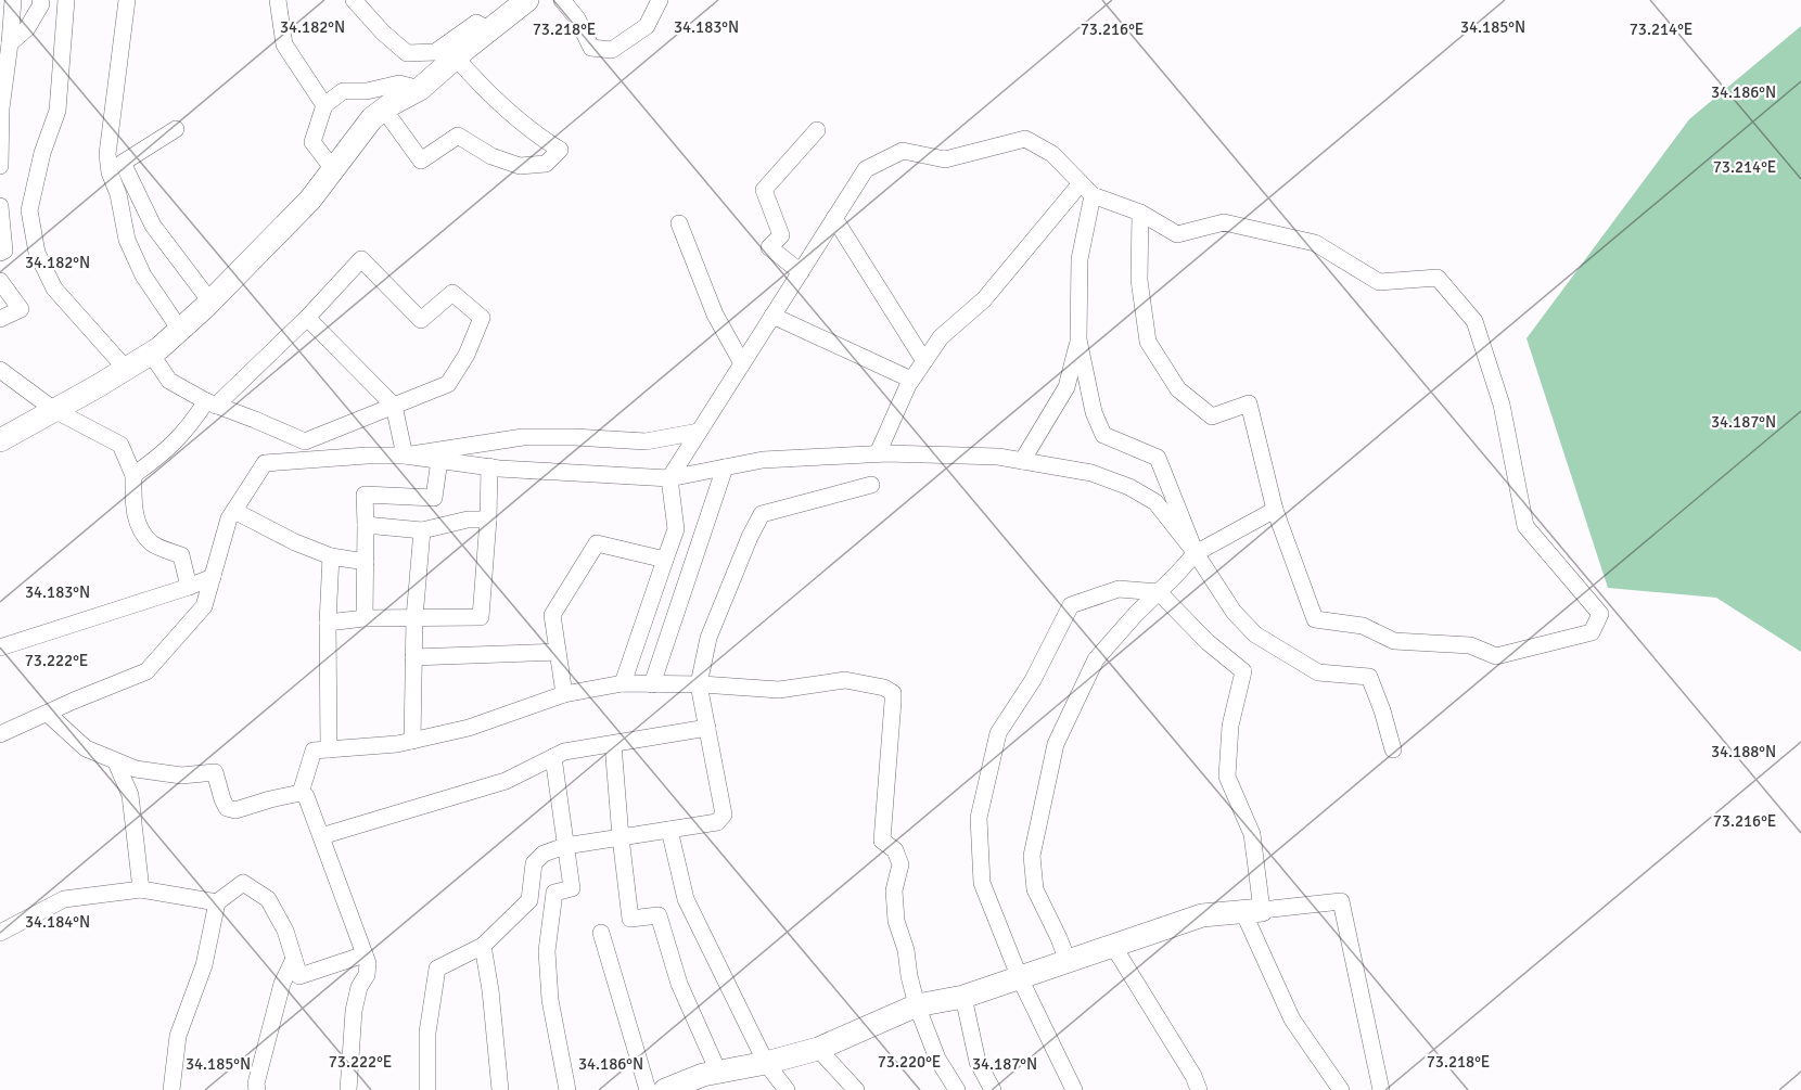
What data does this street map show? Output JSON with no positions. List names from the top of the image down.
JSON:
{
  "coordinates": [
    "34.182°N",
    "34.183°N",
    "34.185°N",
    "73.214°E",
    "73.218°E",
    "73.216°E",
    "34.186°N",
    "34.187°N",
    "73.222°E",
    "34.188°N",
    "34.184°N",
    "73.220°E"
  ]
}
